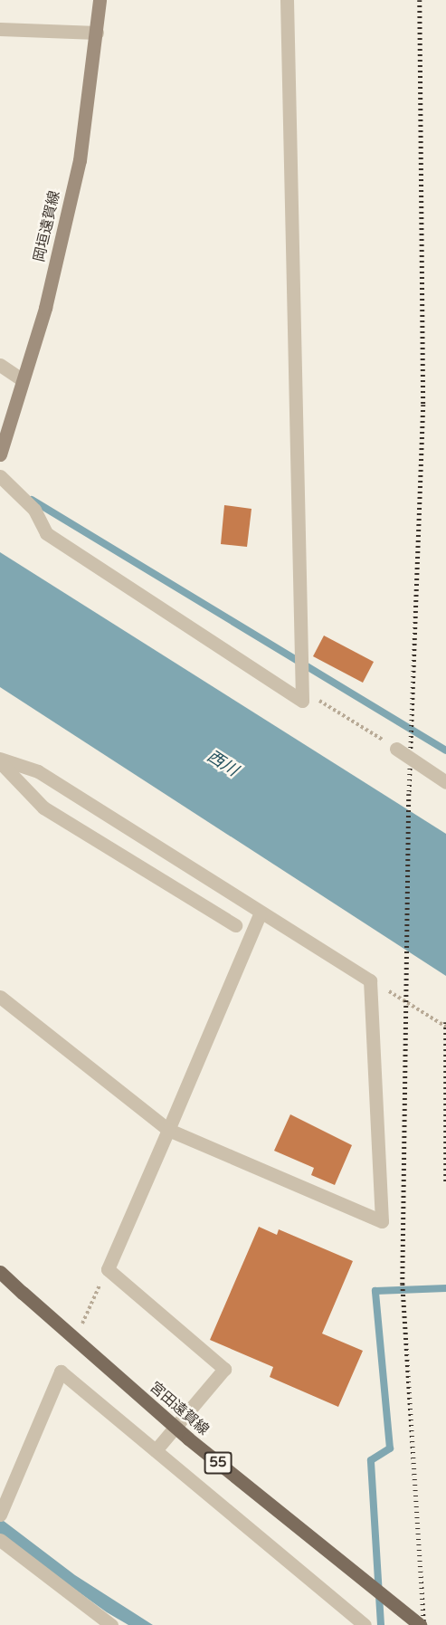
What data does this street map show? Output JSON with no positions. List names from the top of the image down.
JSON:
{
  "streets": {
    "main road": ["岡垣遠賀線", "宮田遠賀線", "55"]
  },
  "water": ["西川"]
}
